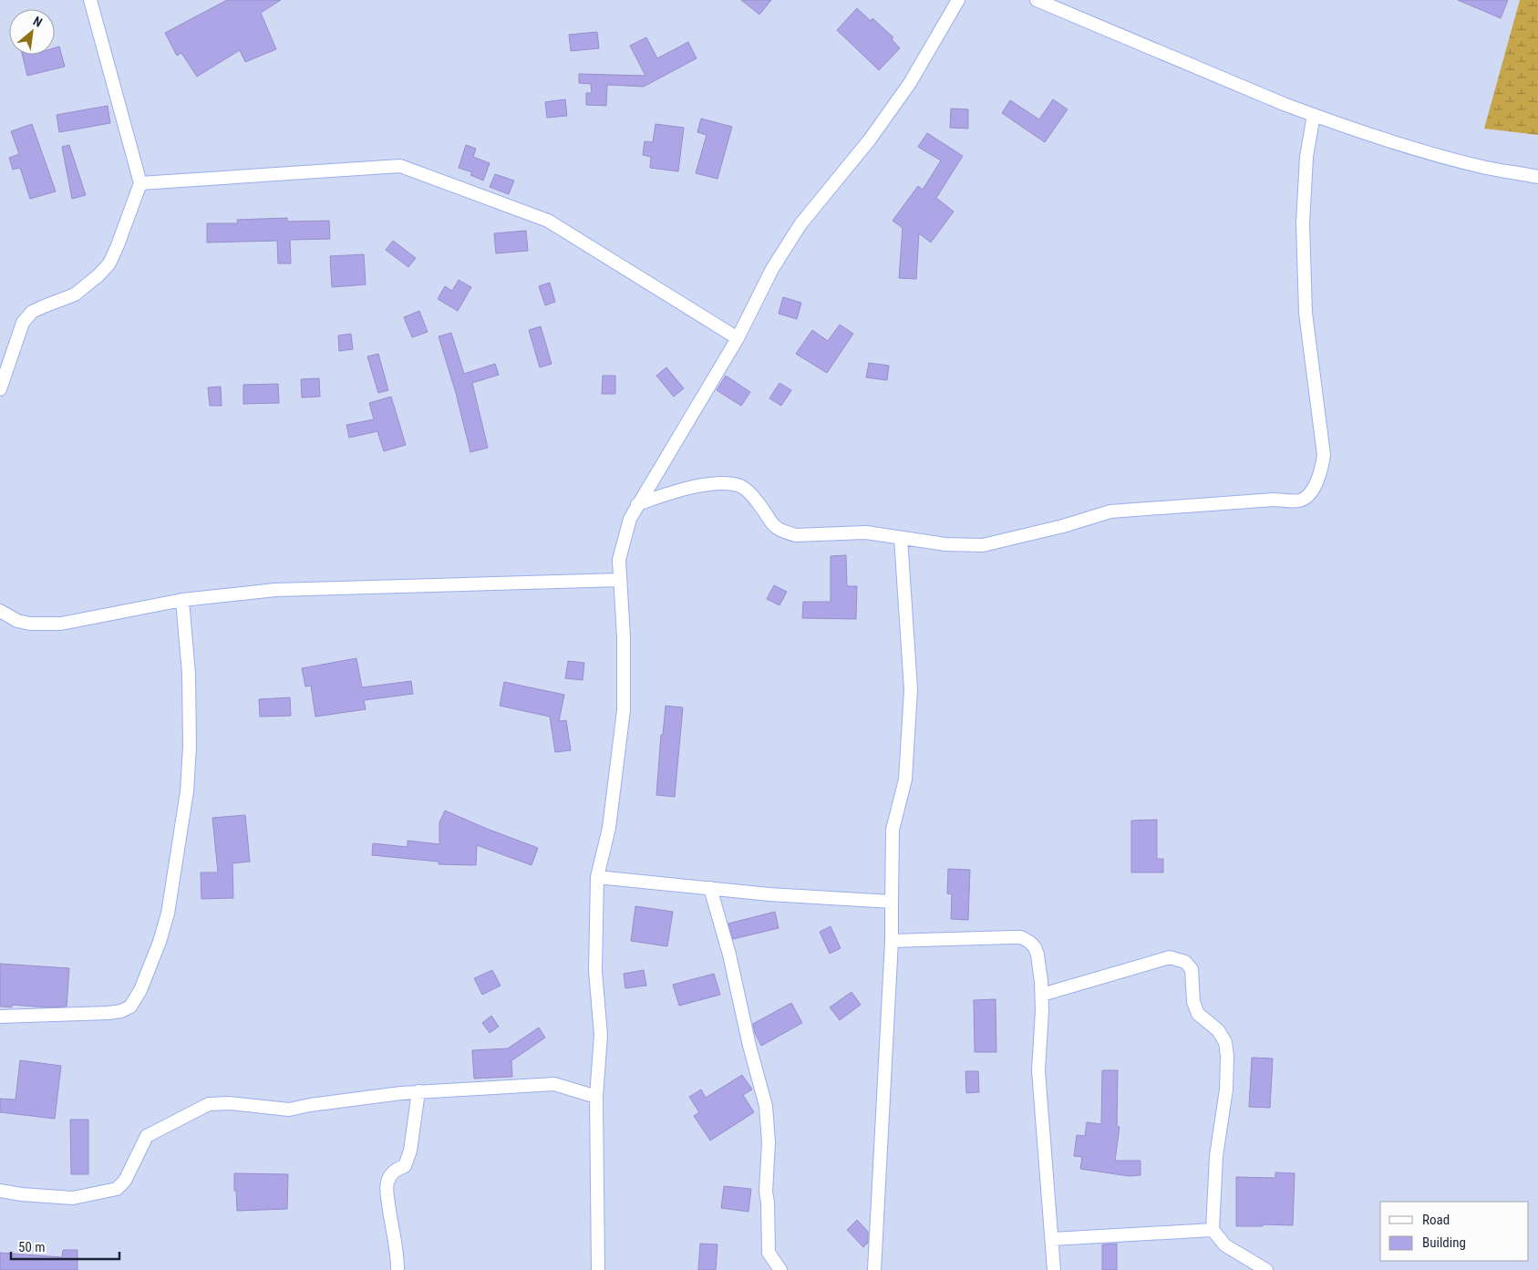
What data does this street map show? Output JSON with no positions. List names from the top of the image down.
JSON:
{
  "legend": ["Road", "Building"],
  "scale_bar": "50 m",
  "north": "top right"
}
